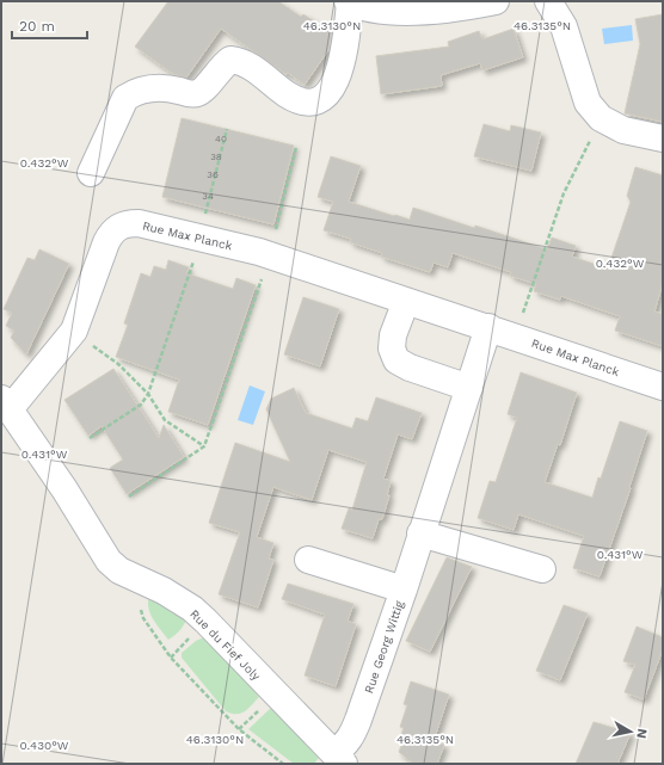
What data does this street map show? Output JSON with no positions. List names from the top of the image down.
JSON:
{
  "streets": {
    "street": ["Rue Max Planck", "Rue du Fief Joly", "Rue Georg Wittig"]
  },
  "crossings": [
    ["Rue Max Planck", "Rue du Fief Joly"],
    ["Rue du Fief Joly", "Rue Georg Wittig"]
  ],
  "house_numbers": [
    "40",
    "38",
    "36",
    "34"
  ],
  "scale_bar": "20 m",
  "north": "right",
  "coordinates": [
    "46.3130°N",
    "46.3135°N",
    "0.432°W",
    "0.431°W",
    "0.430°W"
  ]
}
